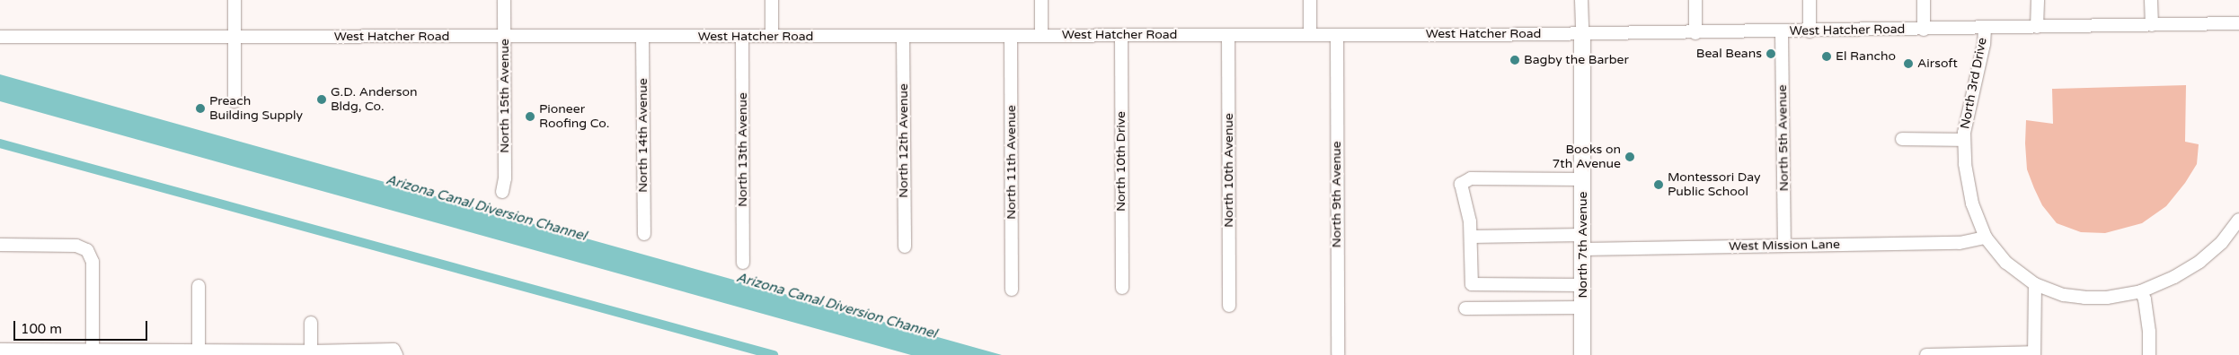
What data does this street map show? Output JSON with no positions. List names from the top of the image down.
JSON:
{
  "streets": {
    "main road": ["North 7th Avenue"],
    "street": [
      "West Hatcher Road",
      "North 3rd Drive",
      "North 15th Avenue",
      "North 14th Avenue",
      "North 5th Avenue",
      "North 12th Avenue",
      "North 13th Avenue",
      "North 10th Drive",
      "North 11th Avenue",
      "North 10th Avenue",
      "North 9th Avenue",
      "West Mission Lane"
    ]
  },
  "crossings": [
    ["West Hatcher Road", "North 3rd Drive"],
    ["West Hatcher Road", "North 15th Avenue"],
    ["West Hatcher Road", "North 14th Avenue"],
    ["West Hatcher Road", "North 5th Avenue"],
    ["West Hatcher Road", "North 12th Avenue"],
    ["West Hatcher Road", "North 13th Avenue"],
    ["West Hatcher Road", "North 10th Drive"],
    ["West Hatcher Road", "North 11th Avenue"],
    ["West Hatcher Road", "North 10th Avenue"],
    ["West Hatcher Road", "North 9th Avenue"],
    ["West Hatcher Road", "North 7th Avenue"],
    ["North 3rd Drive", "West Mission Lane"],
    ["North 5th Avenue", "West Mission Lane"],
    ["North 7th Avenue", "West Mission Lane"]
  ],
  "water": ["Arizona Canal Diversion Channel"],
  "places": [
    "Beal Beans",
    "El Rancho",
    "Bagby the Barber",
    "Airsoft",
    "G.D. Anderson Bldg, Co.",
    "Preach Building Supply",
    "Pioneer Roofing Co.",
    "Books on 7th Avenue",
    "Montessori Day Public School"
  ],
  "scale_bar": "100 m"
}
